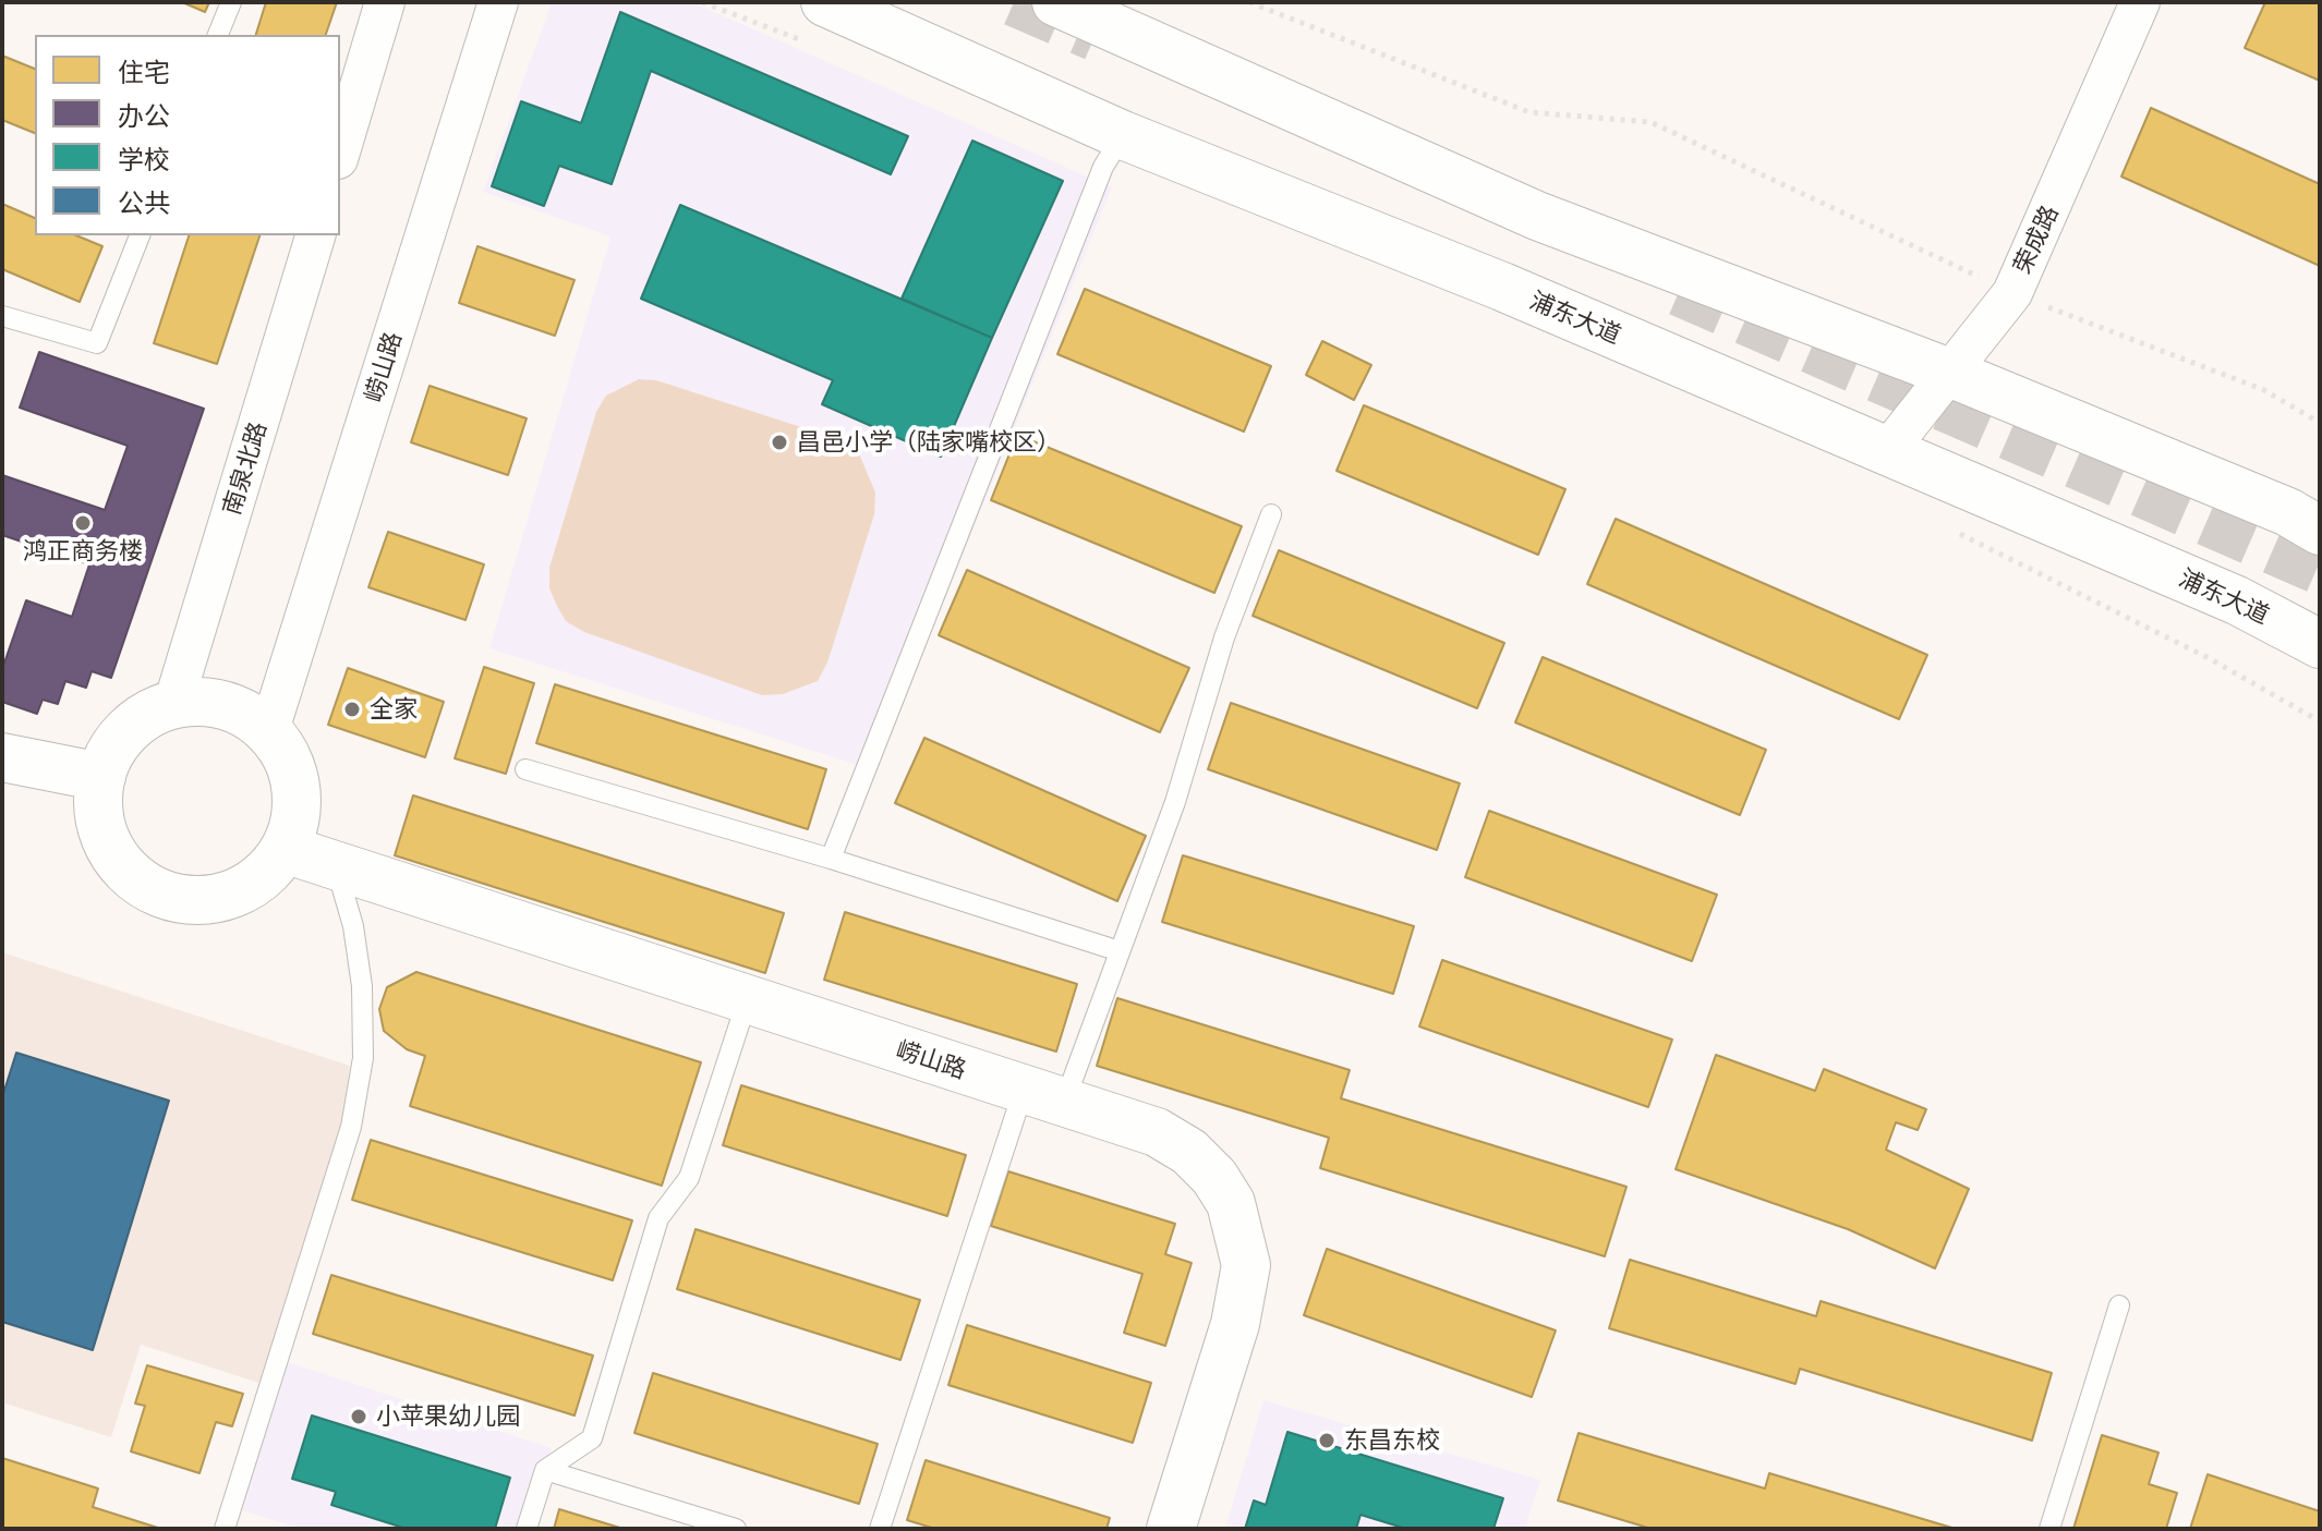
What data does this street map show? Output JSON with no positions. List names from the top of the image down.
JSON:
{
  "streets": {
    "main road": ["浦东大道", "崂山路"],
    "street": ["荣成路", "南泉北路"]
  },
  "crossings": [
    ["荣成路", "浦东大道"],
    ["崂山路", "南泉北路"]
  ],
  "places": [
    "昌邑小学（陆家嘴校区）",
    "鸿正商务楼",
    "全家",
    "小苹果幼儿园",
    "东昌东校"
  ],
  "legend": [
    "住宅",
    "办公",
    "学校",
    "公共"
  ]
}
